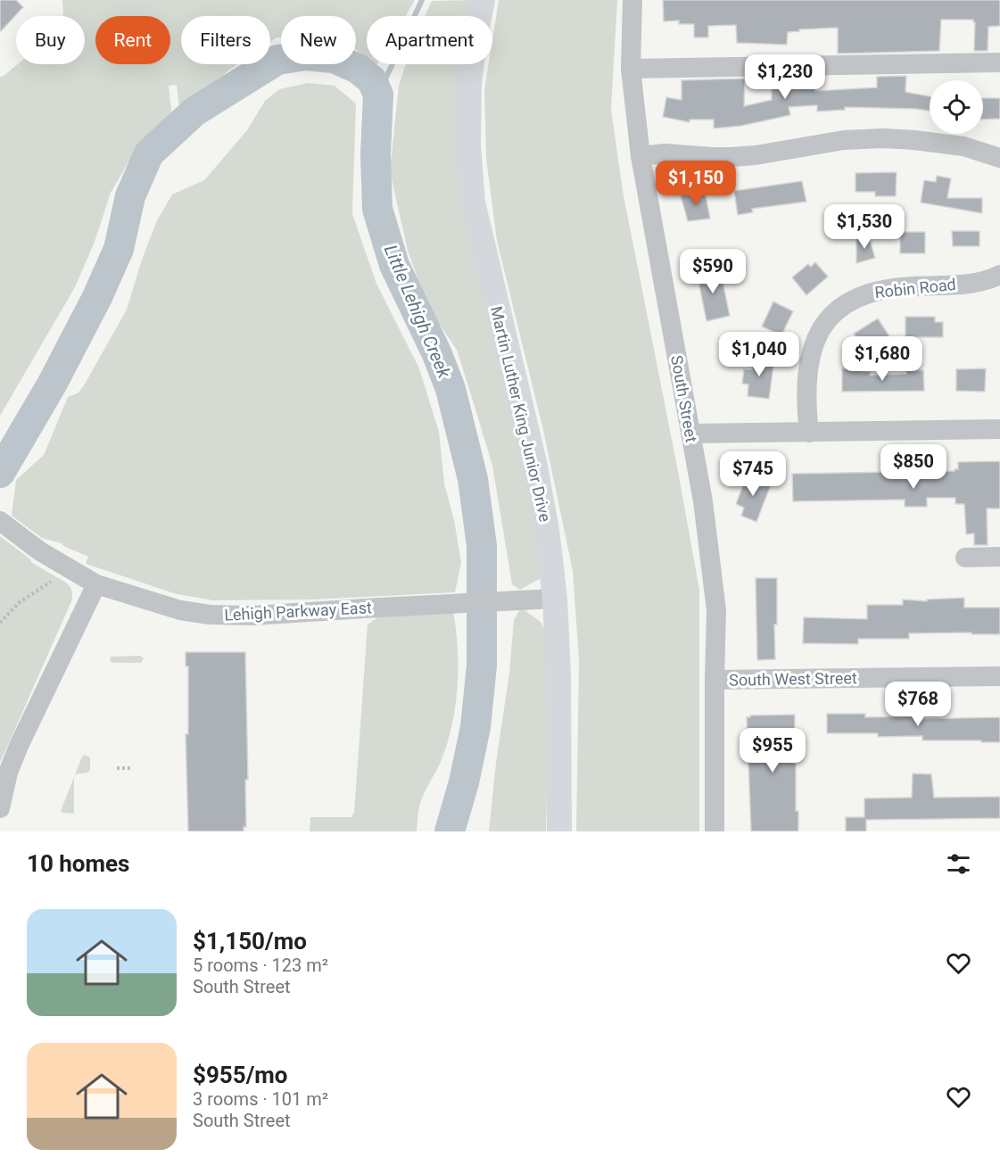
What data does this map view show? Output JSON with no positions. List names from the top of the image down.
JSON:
{
  "streets": {
    "main road": ["Martin Luther King Junior Drive"],
    "street": [
      "Robin Road",
      "South Street",
      "Lehigh Parkway East",
      "South West Street"
    ]
  },
  "crossings": [
    ["South Street", "South West Street"],
    ["Martin Luther King Junior Drive", "Lehigh Parkway East"]
  ],
  "water": ["Little Lehigh Creek"],
  "page": {
    "chip": [
      "Buy",
      "Rent",
      "Filters",
      "New",
      "Apartment"
    ],
    "price": [
      "$1,230",
      "$1,150",
      "$1,530",
      "$590",
      "$1,040",
      "$1,680",
      "$850",
      "$745",
      "$768",
      "$955"
    ],
    "heading": "10 homes",
    "list": [
      {
        "name": "$1,150/mo",
        "note": "5 rooms · 123 m² · South Street"
      },
      {
        "name": "$955/mo",
        "note": "3 rooms · 101 m² · South Street"
      }
    ]
  }
}
